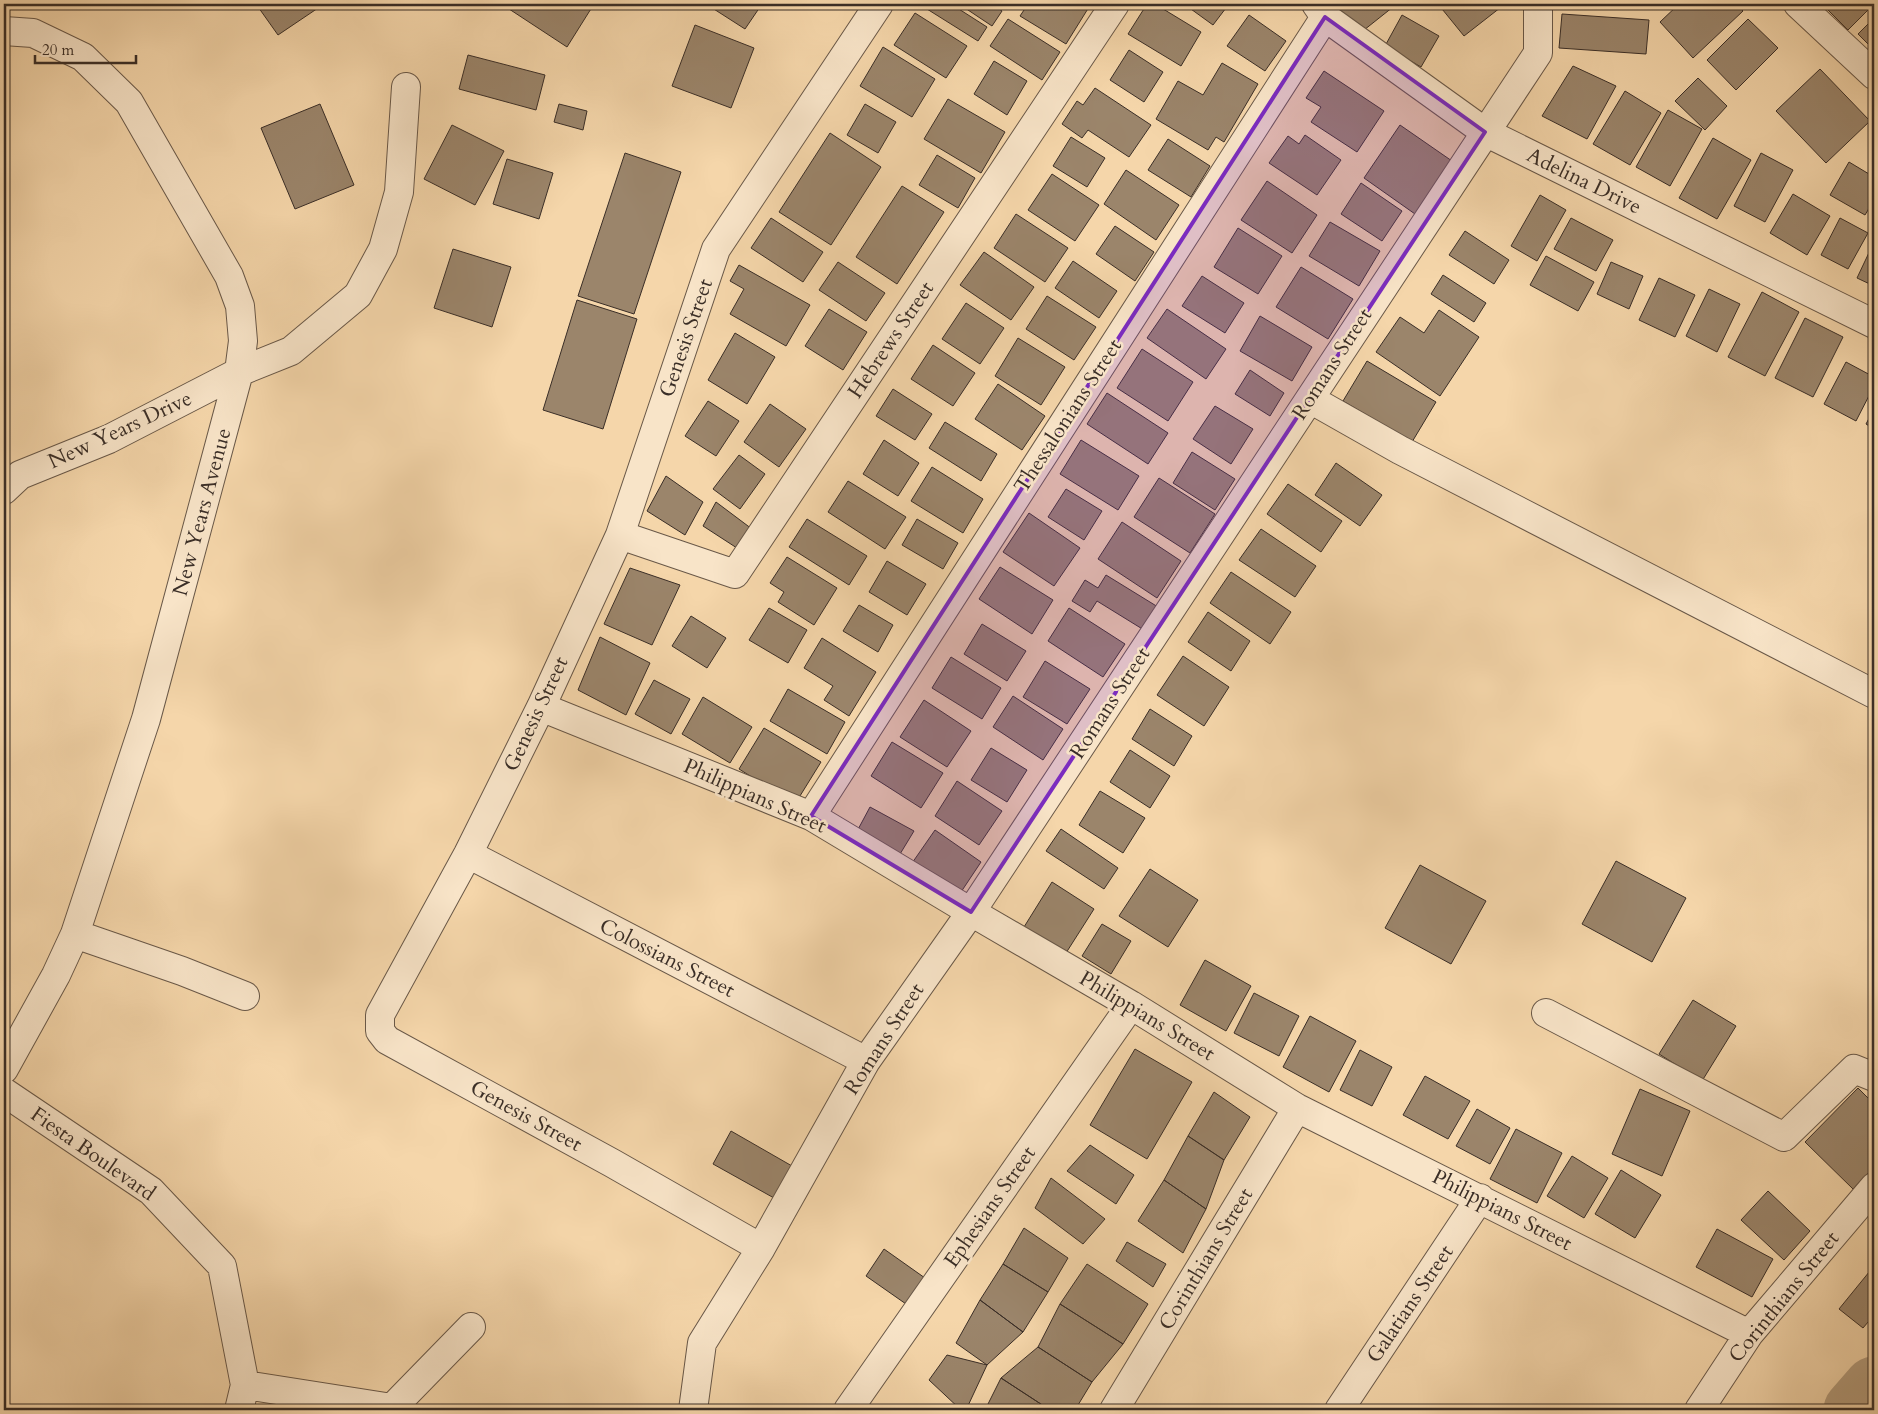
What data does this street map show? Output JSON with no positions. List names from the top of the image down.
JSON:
{
  "streets": {
    "street": [
      "Adelina Drive",
      "Genesis Street",
      "Hebrews Street",
      "Romans Street",
      "Thessalonians Street",
      "New Years Drive",
      "New Years Avenue",
      "Philippians Street",
      "Colossians Street",
      "Fiesta Boulevard",
      "Ephesians Street",
      "Corinthians Street",
      "Galatians Street"
    ]
  },
  "crossings": [
    ["Adelina Drive", "Romans Street"],
    ["Adelina Drive", "Thessalonians Street"],
    ["Genesis Street", "Hebrews Street"],
    ["Genesis Street", "Romans Street"],
    ["Genesis Street", "Philippians Street"],
    ["Genesis Street", "Colossians Street"],
    ["Romans Street", "Philippians Street"],
    ["Romans Street", "Colossians Street"],
    ["Thessalonians Street", "Philippians Street"],
    ["New Years Drive", "New Years Avenue"],
    ["Philippians Street", "Ephesians Street"],
    ["Philippians Street", "Corinthians Street"],
    ["Philippians Street", "Galatians Street"]
  ],
  "scale_bar": "20 m"
}
